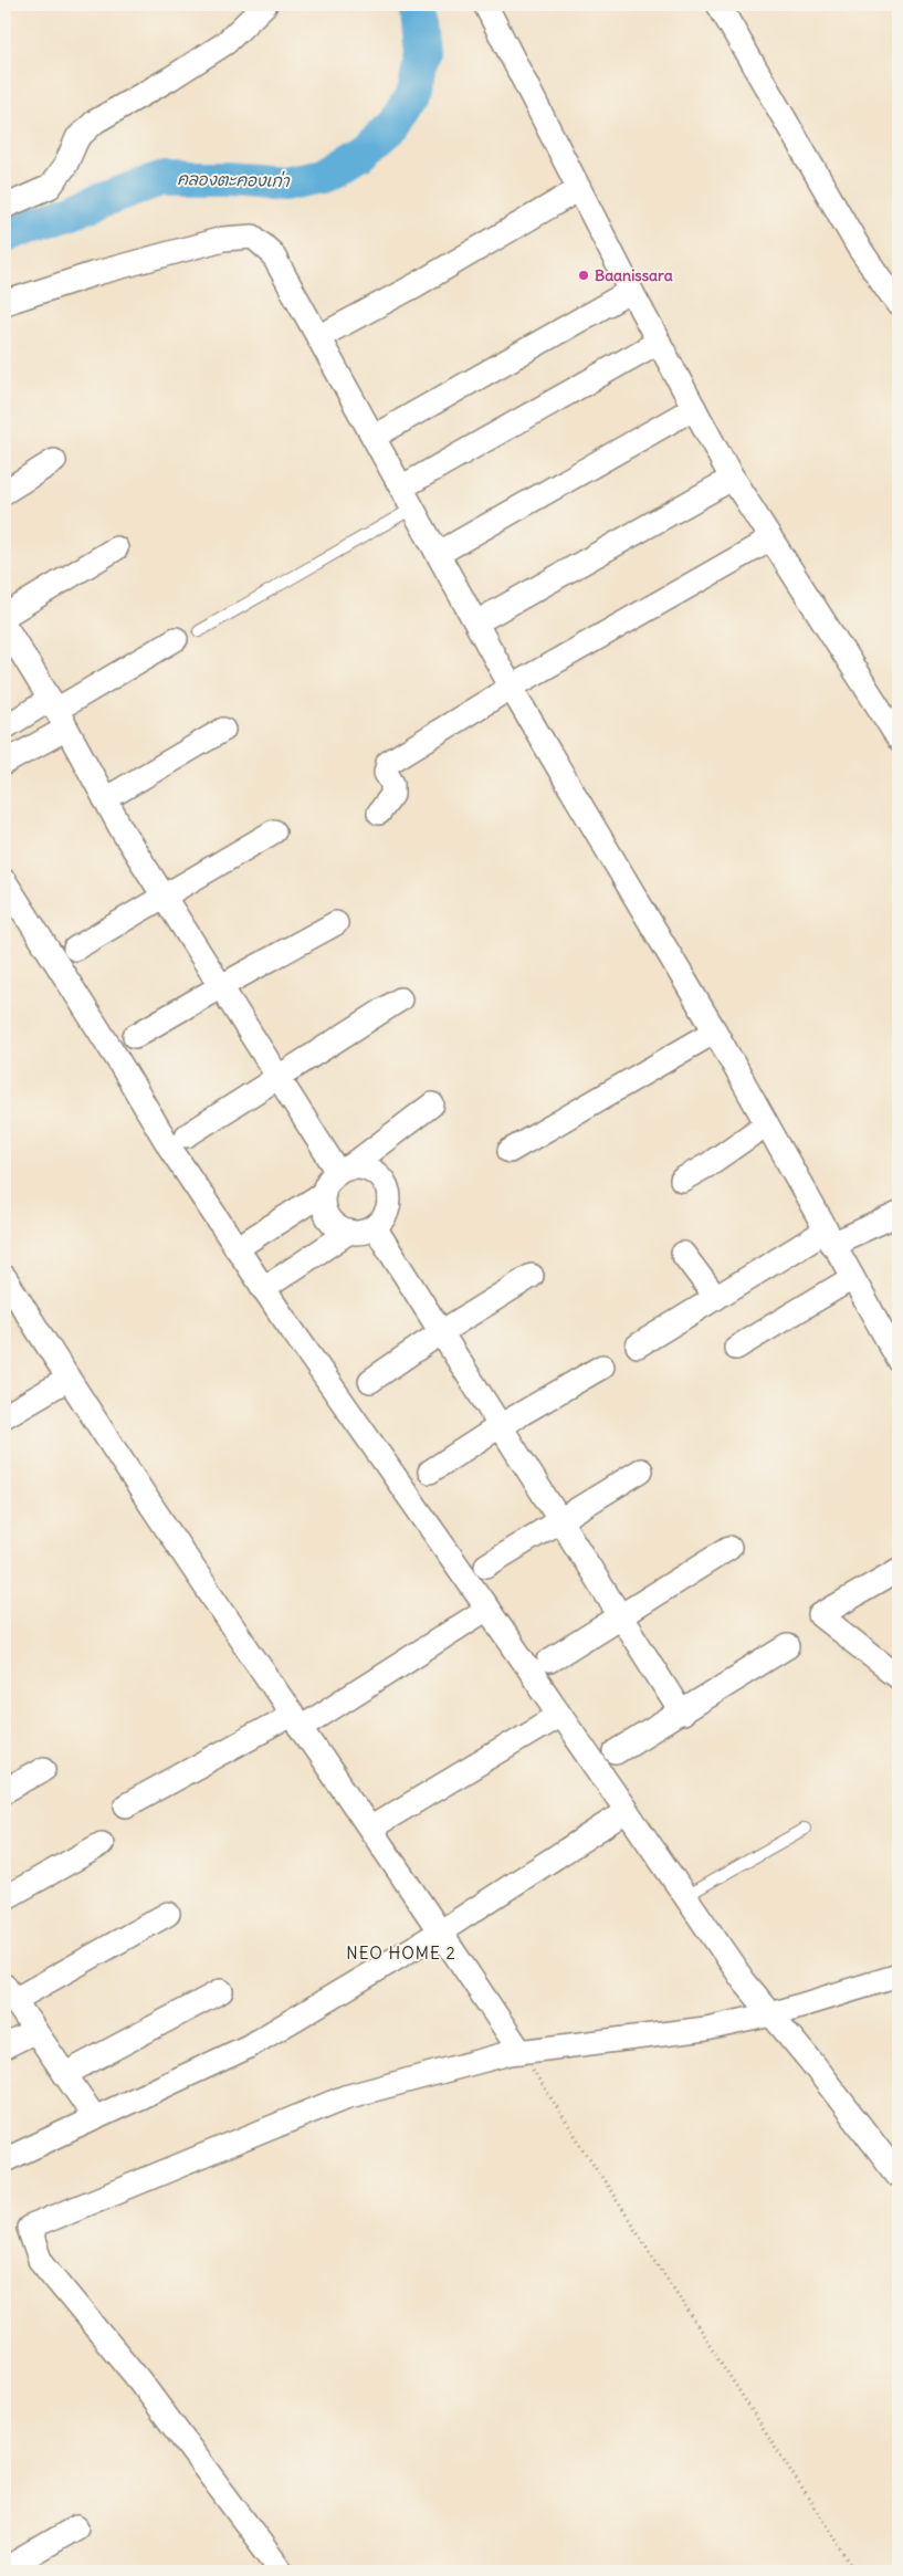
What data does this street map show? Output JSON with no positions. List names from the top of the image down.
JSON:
{
  "districts": ["NEO HOME 2"],
  "water": ["คลองตะคองเก่า"],
  "places": ["Baanissara"]
}
